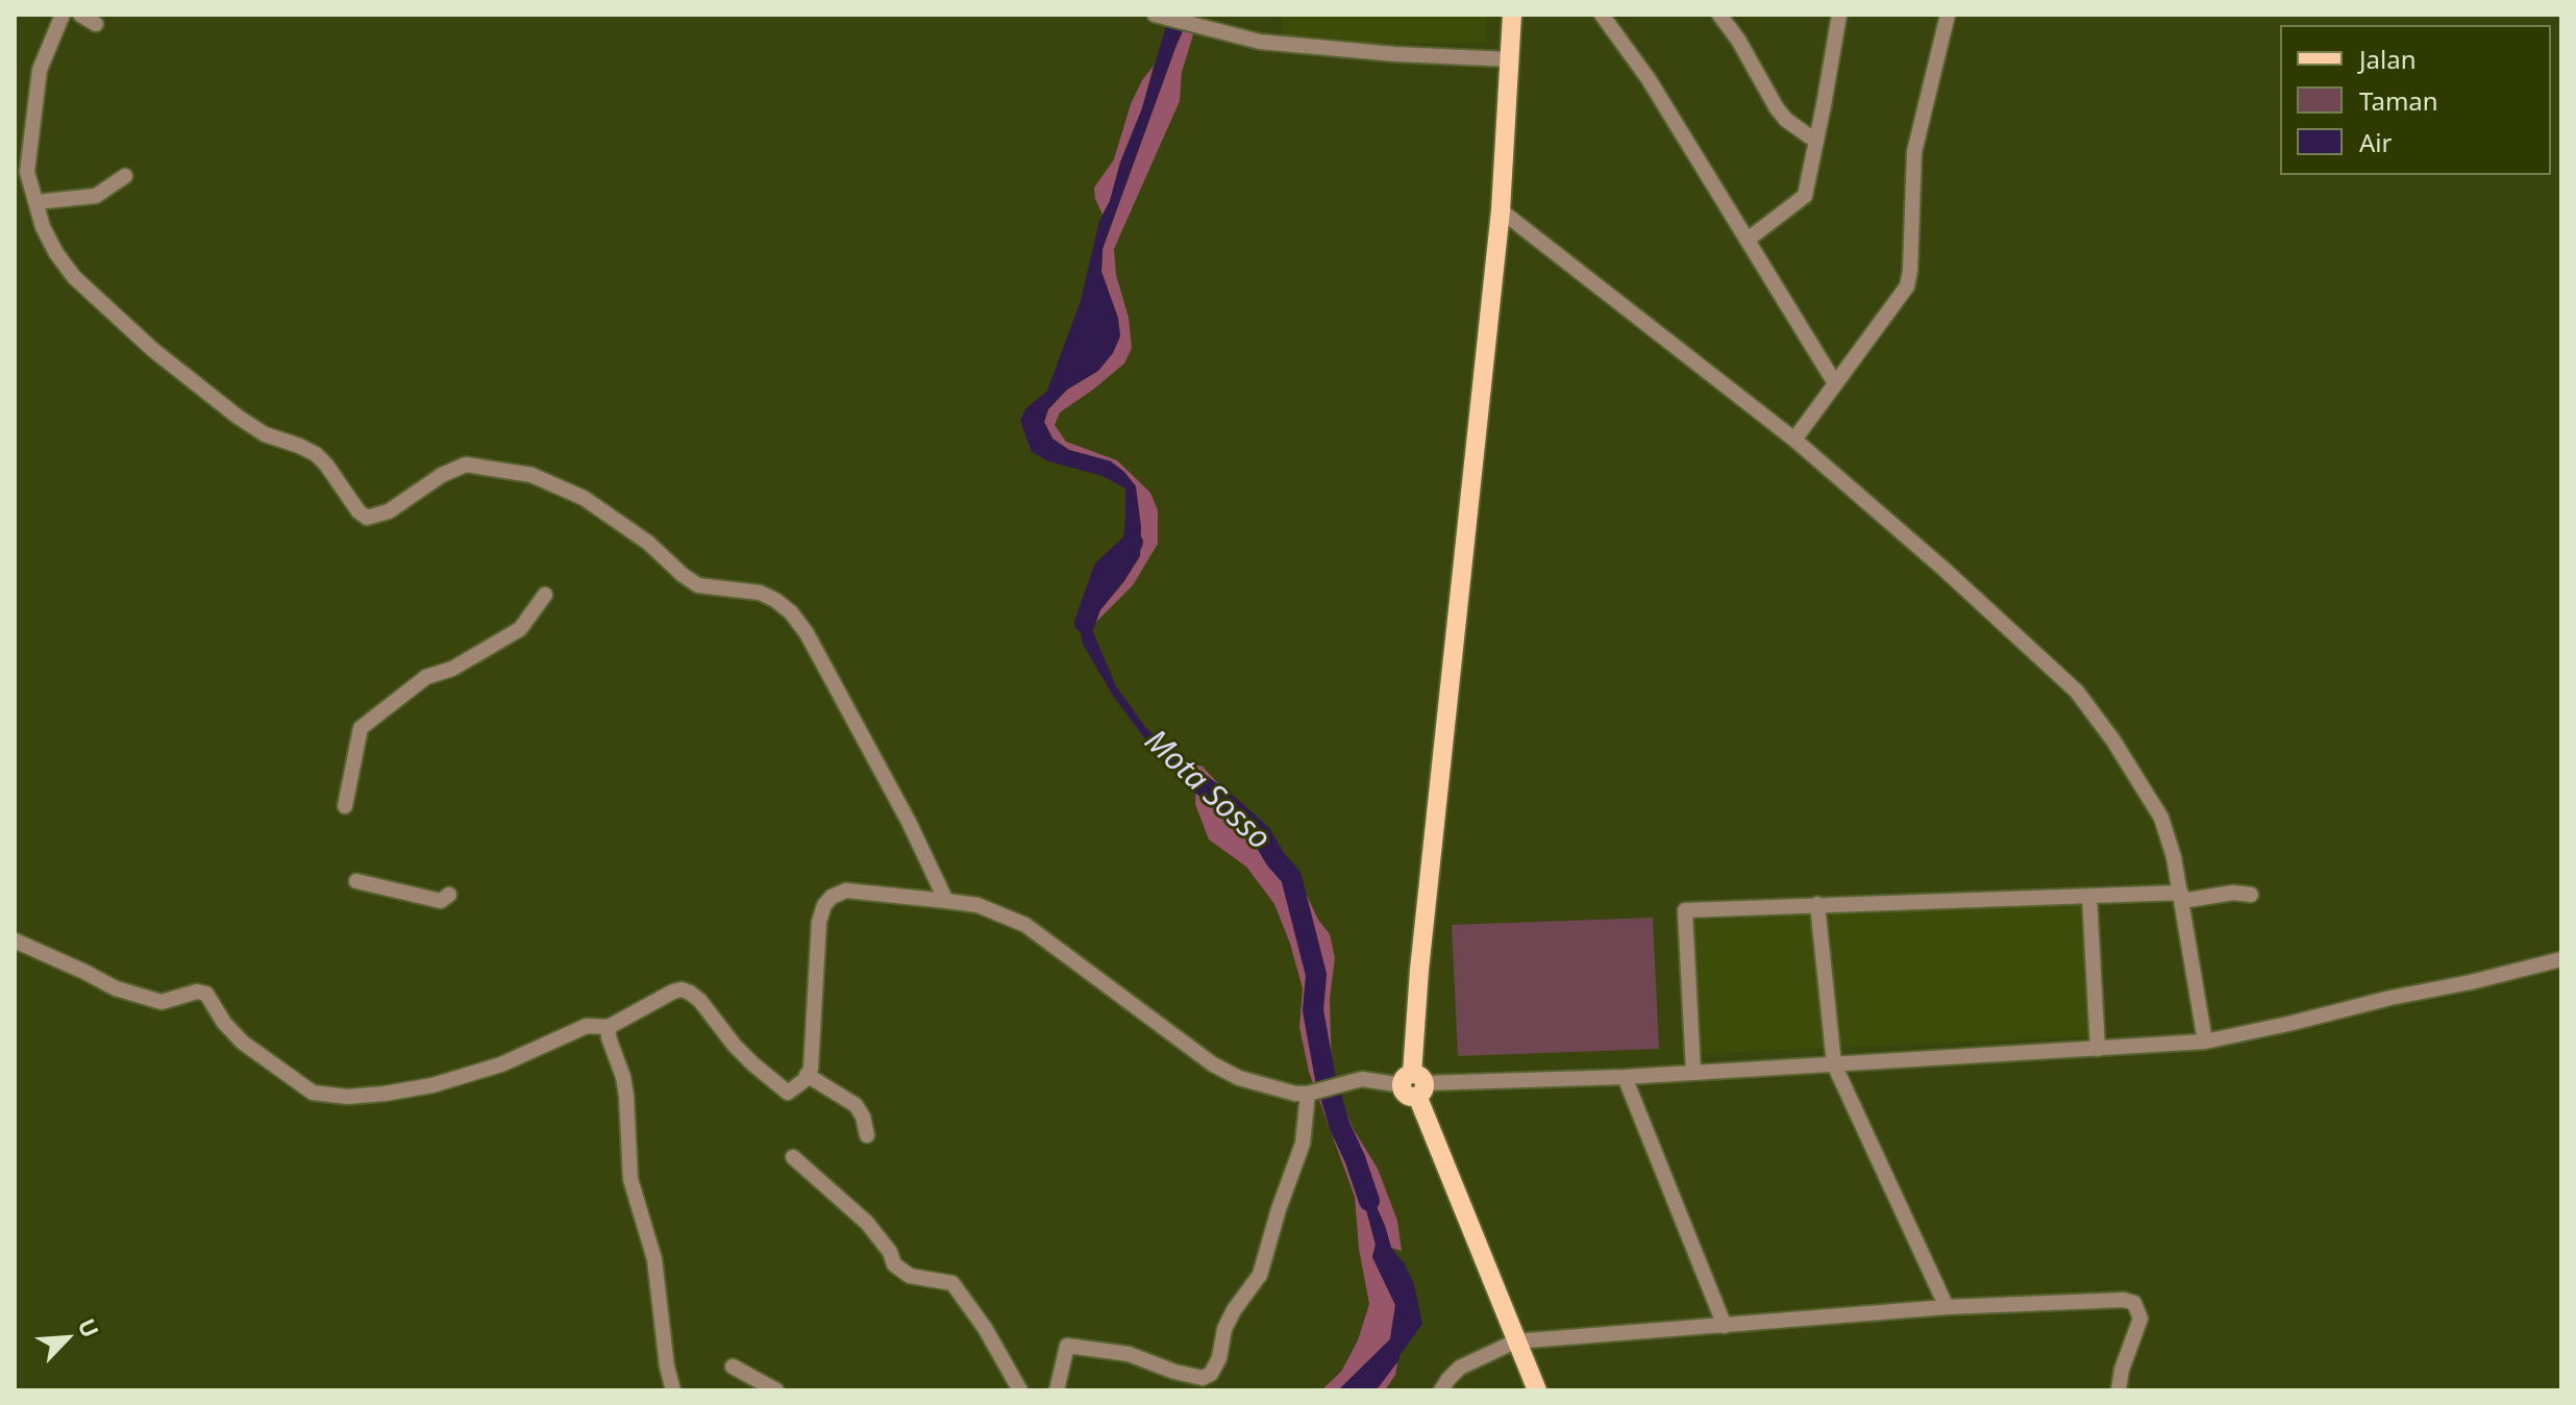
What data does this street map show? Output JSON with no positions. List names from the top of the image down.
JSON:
{
  "water": ["Mota Sosso"],
  "legend": ["Jalan", "Taman", "Air"],
  "north": "top right"
}
